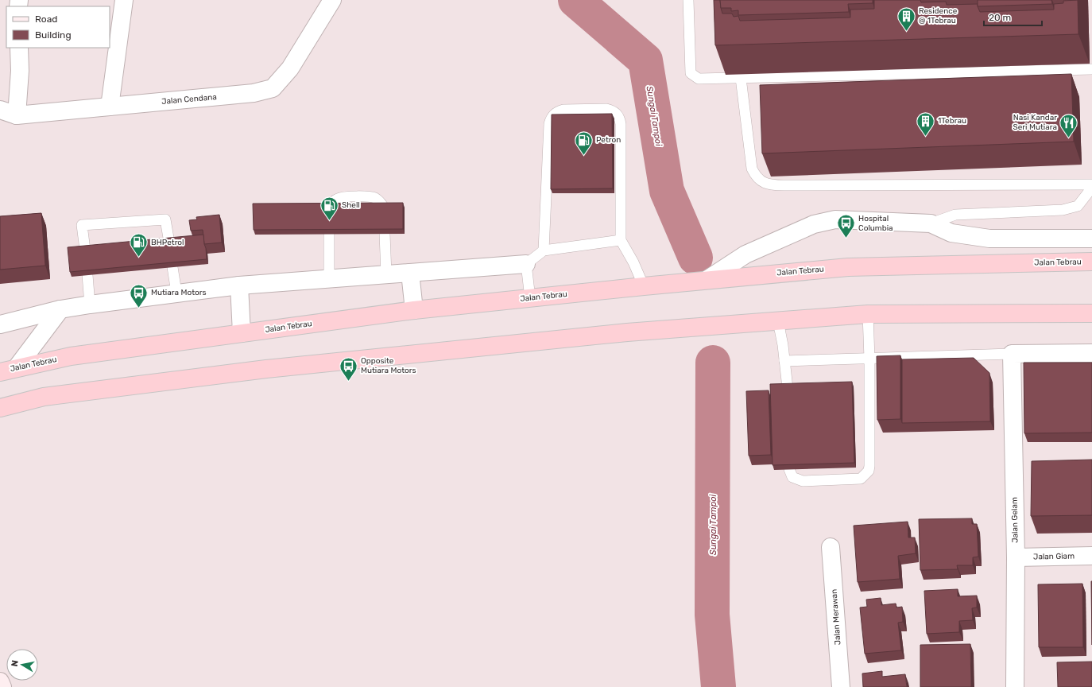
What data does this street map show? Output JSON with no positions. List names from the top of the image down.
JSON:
{
  "streets": {
    "highway": ["Jalan Tebrau"],
    "street": [
      "Jalan Cendana",
      "Jalan Gelam",
      "Jalan Giam",
      "Jalan Merawan"
    ]
  },
  "crossings": [
    ["Jalan Gelam", "Jalan Giam"]
  ],
  "water": ["Sungai Tampoi"],
  "places": {
    "building": ["Residence @ 1Tebrau", "1Tebrau"],
    "restaurant": ["Nasi Kandar Seri Mutiara"],
    "fuel station": ["Petron", "Shell", "BHPetrol"],
    "bus stop": ["Hospital Columbia", "Mutiara Motors", "Opposite Mutiara Motors"]
  },
  "legend": ["Road", "Building"],
  "scale_bar": "20 m",
  "north": "left"
}
